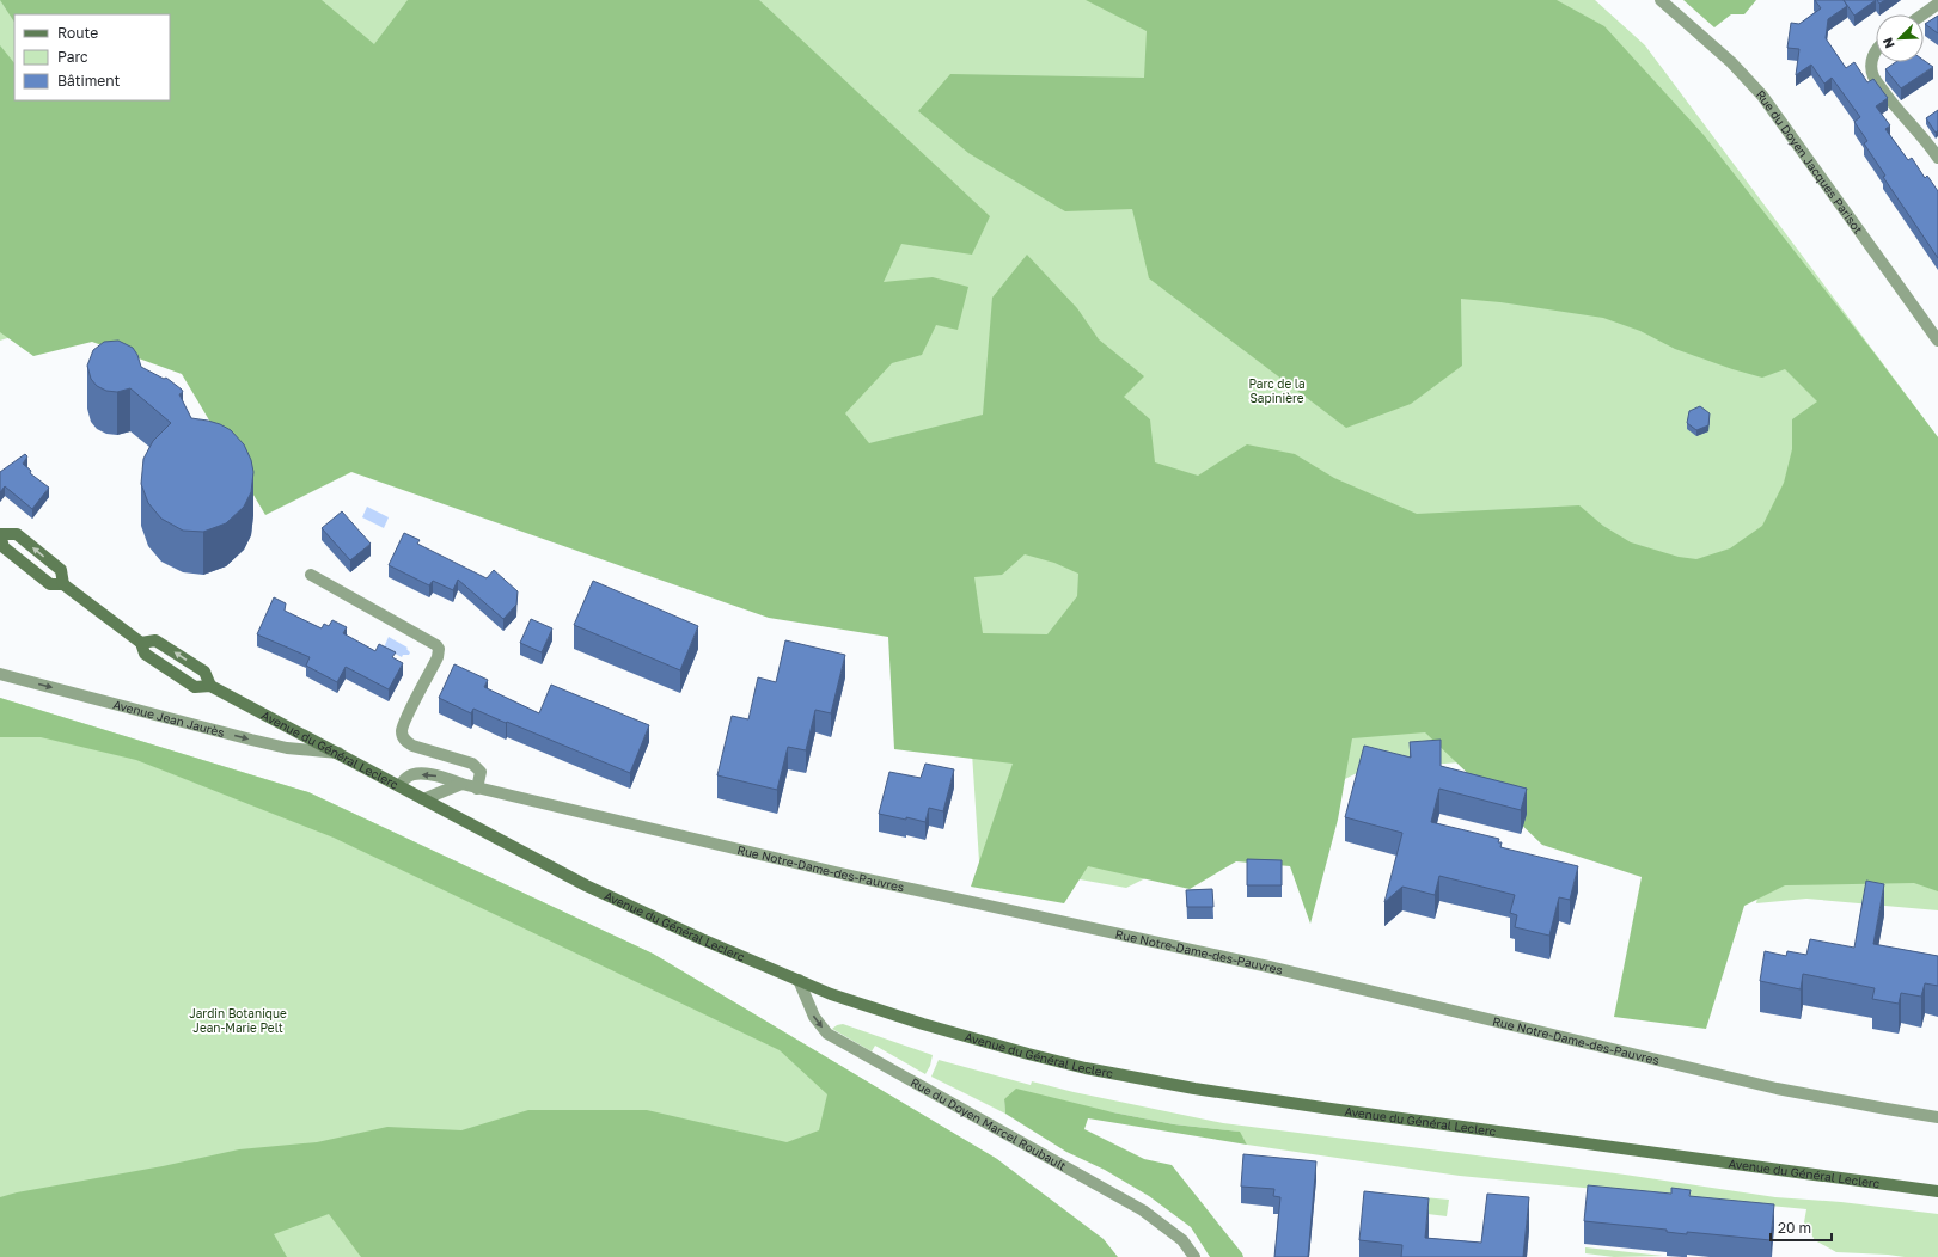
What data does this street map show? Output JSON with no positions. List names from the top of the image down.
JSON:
{
  "streets": {
    "main road": ["Avenue du Général Leclerc"],
    "street": [
      "Rue du Doyen Jacques Parisot",
      "Avenue Jean Jaurès",
      "Rue Notre-Dame-des-Pauvres",
      "Rue du Doyen Marcel Roubault"
    ]
  },
  "crossings": [
    ["Avenue Jean Jaurès", "Avenue du Général Leclerc"],
    ["Avenue du Général Leclerc", "Rue Notre-Dame-des-Pauvres"],
    ["Avenue du Général Leclerc", "Rue du Doyen Marcel Roubault"]
  ],
  "one_way": ["Avenue Jean Jaurès", "Rue du Doyen Marcel Roubault"],
  "parks": ["Parc de la Sapinière", "Jardin Botanique Jean-Marie Pelt"],
  "legend": ["Route", "Parc", "Bâtiment"],
  "scale_bar": "20 m",
  "north": "bottom left"
}
